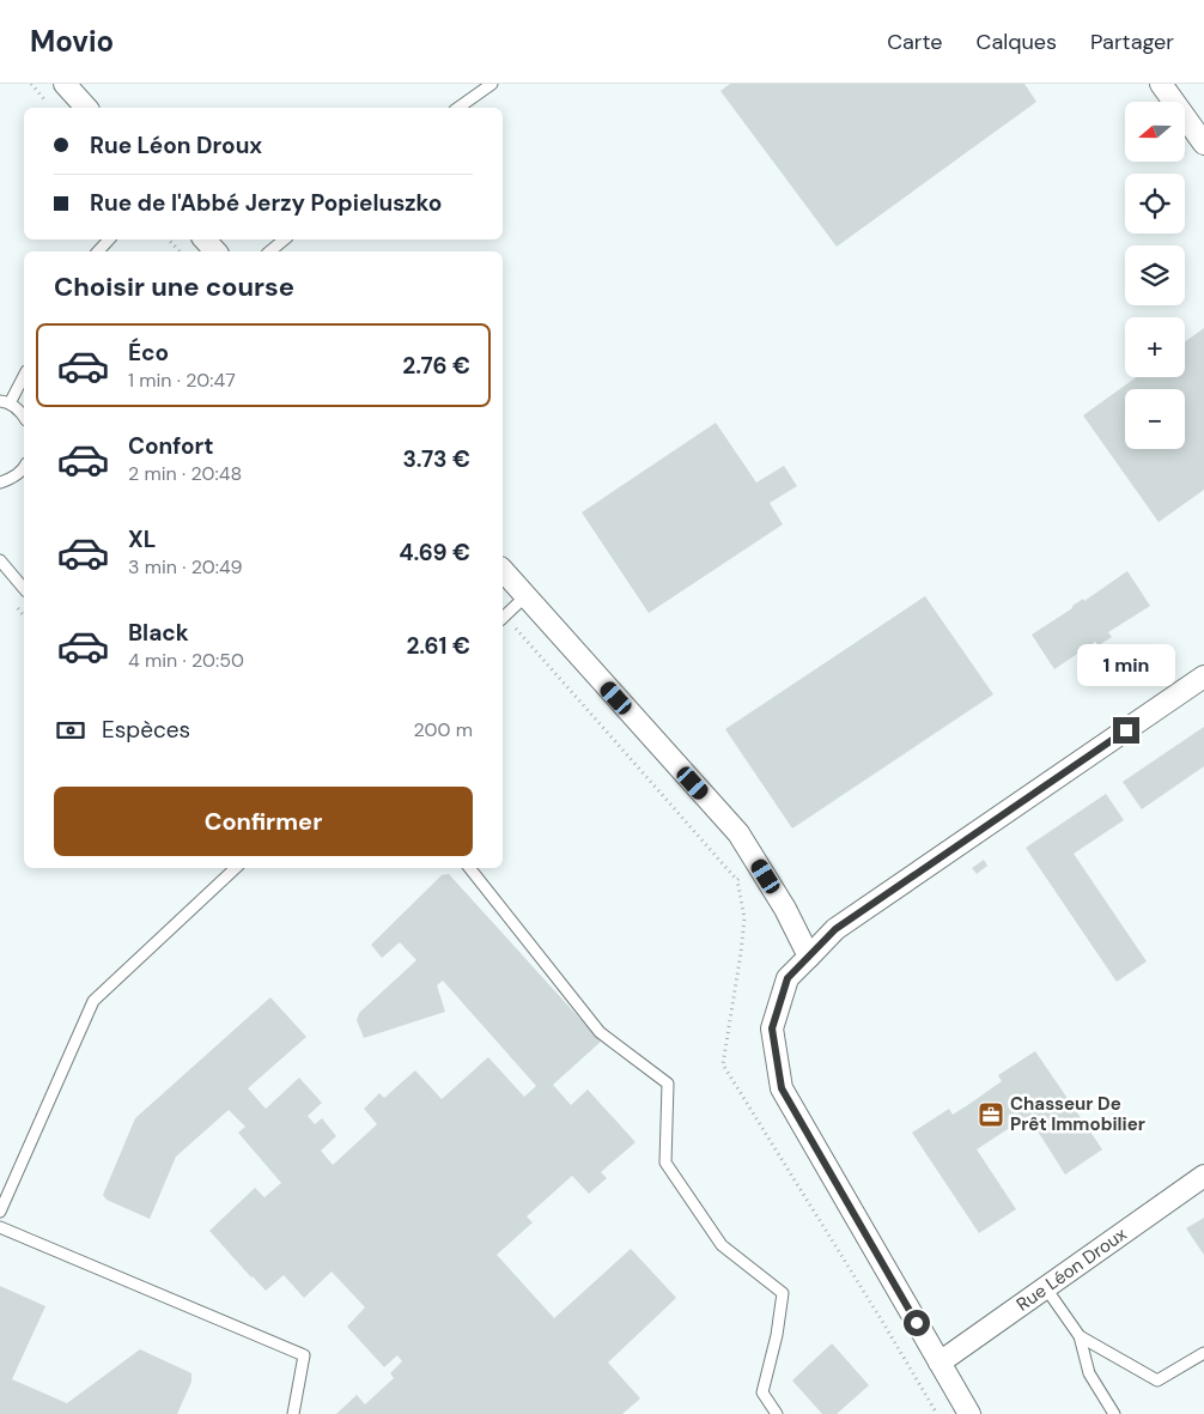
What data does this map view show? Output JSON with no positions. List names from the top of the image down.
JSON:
{
  "streets": {
    "street": ["Rue Léon Droux"]
  },
  "places": {
    "office": ["Chasseur De Prêt Immobilier"]
  },
  "north": "left",
  "page": {
    "header": "Movio",
    "nav": ["Carte", "Calques", "Partager"],
    "map_buttons": ["+", "−"],
    "banner": ["Rue Léon Droux", "Rue de l'Abbé Jerzy Popieluszko"],
    "heading": "Choisir une course",
    "list": [
      {
        "name": "Éco",
        "note": "1 min · 20:47",
        "value": "2.76 €"
      },
      {
        "name": "Confort",
        "note": "2 min · 20:48",
        "value": "3.73 €"
      },
      {
        "name": "XL",
        "note": "3 min · 20:49",
        "value": "4.69 €"
      },
      {
        "name": "Black",
        "note": "4 min · 20:50",
        "value": "2.61 €"
      }
    ],
    "bubble": "1 min",
    "pay": ["Espèces", "200 m"],
    "buttons": "Confirmer"
  }
}
